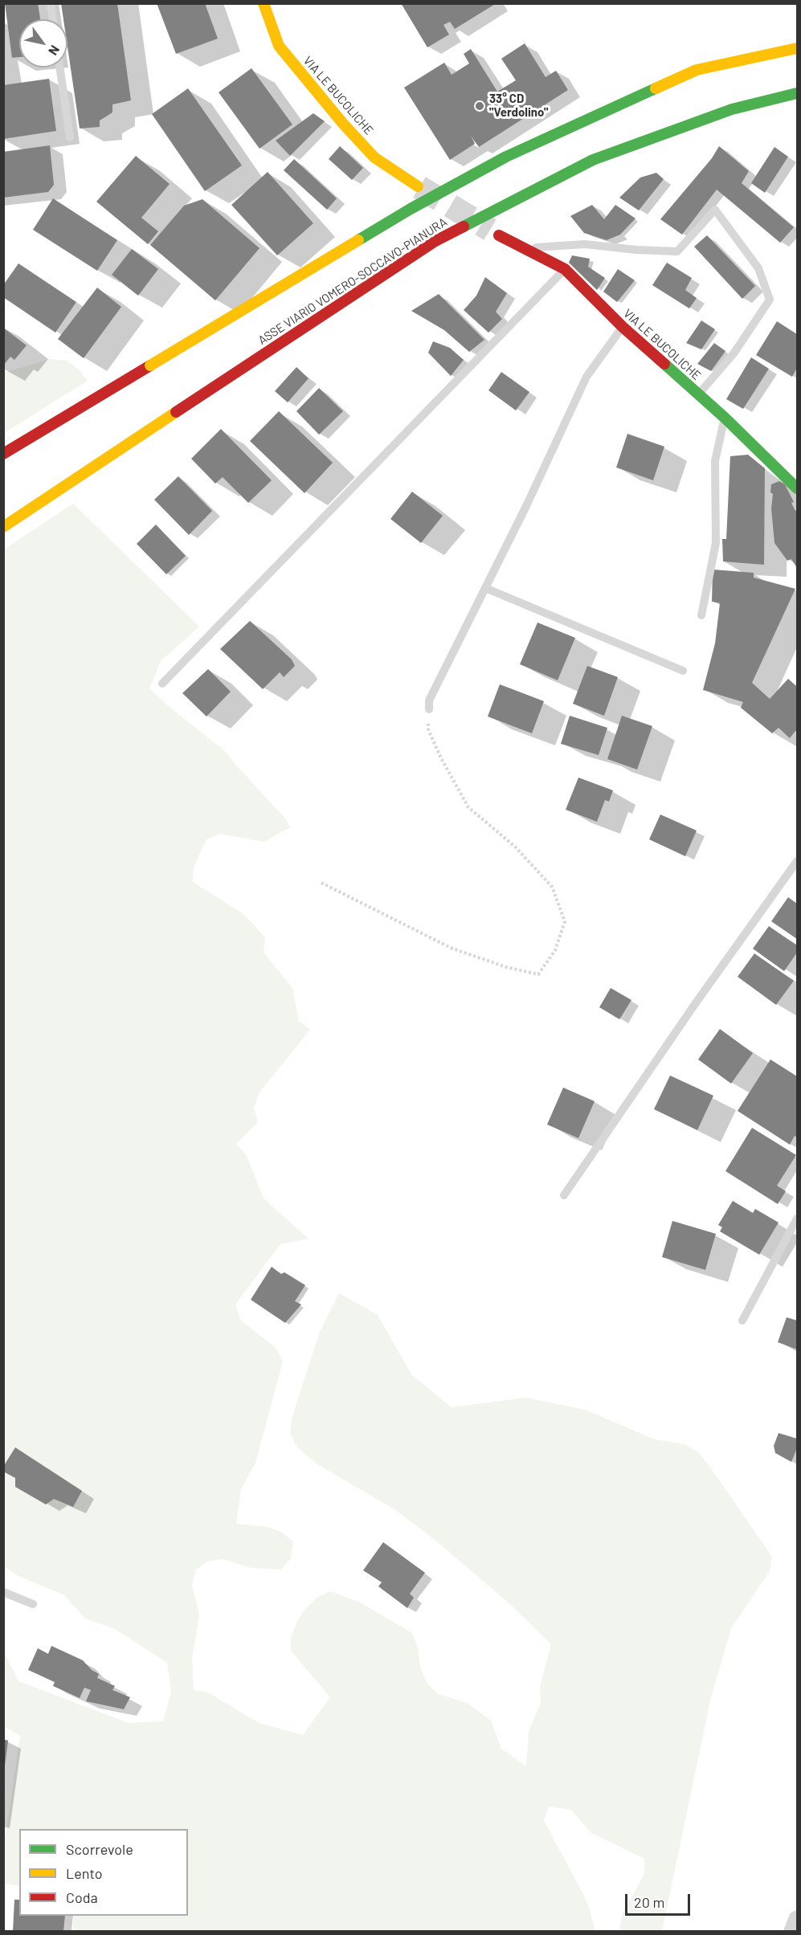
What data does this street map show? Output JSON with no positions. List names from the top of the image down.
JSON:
{
  "streets": {
    "main road": ["VIA LE BUCOLICHE", "ASSE VIARIO VOMERO-SOCCAVO-PIANURA"]
  },
  "places": ["33° CD \"Verdolino\""],
  "legend": ["Scorrevole", "Lento", "Coda"],
  "scale_bar": "20 m",
  "north": "bottom right"
}
